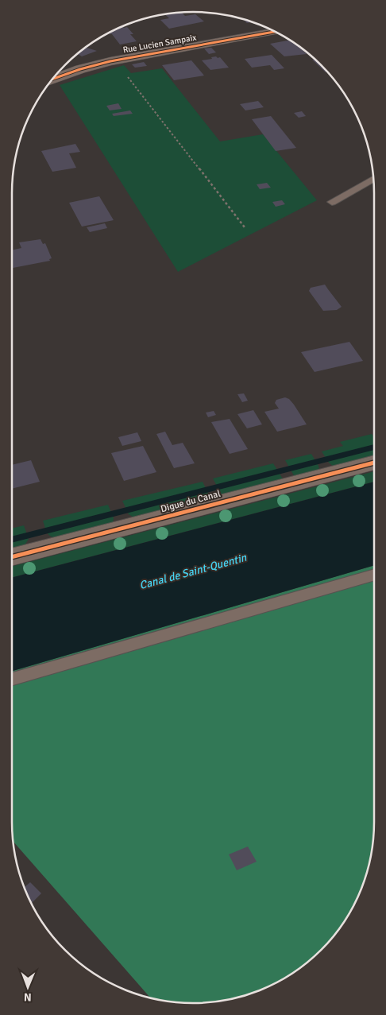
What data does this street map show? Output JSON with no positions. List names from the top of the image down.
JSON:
{
  "streets": {
    "street": ["Rue Lucien Sampaix", "Digue du Canal"]
  },
  "water": ["Canal de Saint-Quentin"],
  "north": "bottom"
}
